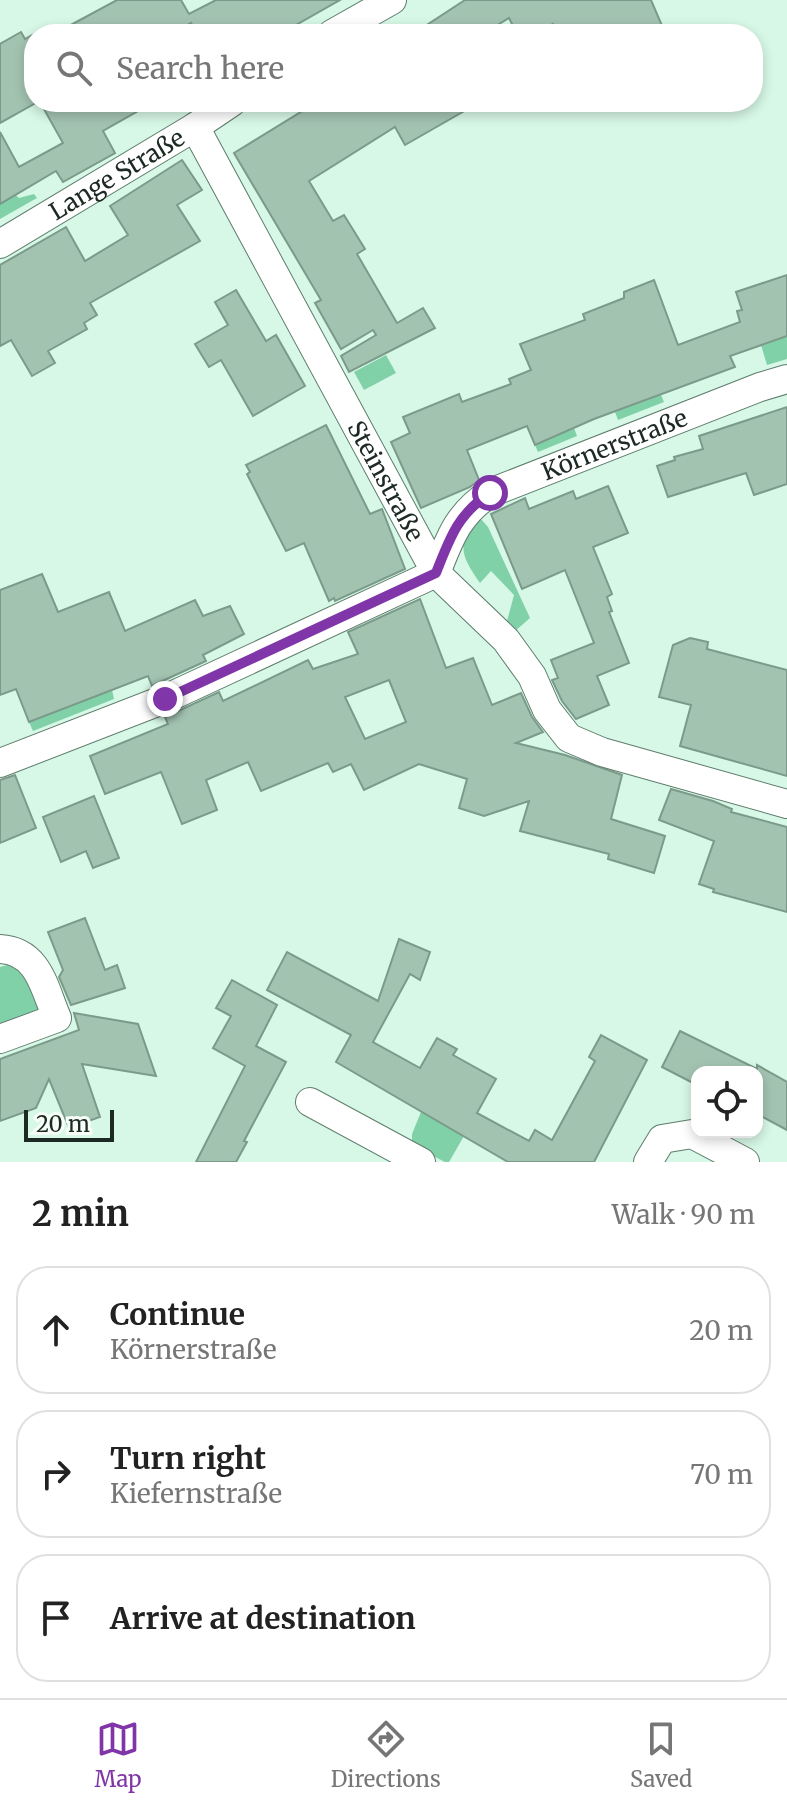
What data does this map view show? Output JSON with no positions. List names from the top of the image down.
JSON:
{
  "streets": {
    "street": ["Lange Straße", "Körnerstraße", "Steinstraße"]
  },
  "crossings": [
    ["Lange Straße", "Steinstraße"],
    ["Körnerstraße", "Steinstraße"]
  ],
  "scale_bar": "20 m",
  "page": {
    "search": "Search here",
    "scale": "20 m",
    "heading": ["2 min", "Walk · 90 m"],
    "list": [
      ["Continue", "Körnerstraße", "20 m"],
      ["Turn right", "Kiefernstraße", "70 m"],
      "Arrive at destination"
    ],
    "nav": ["Map", "Directions", "Saved"]
  }
}
